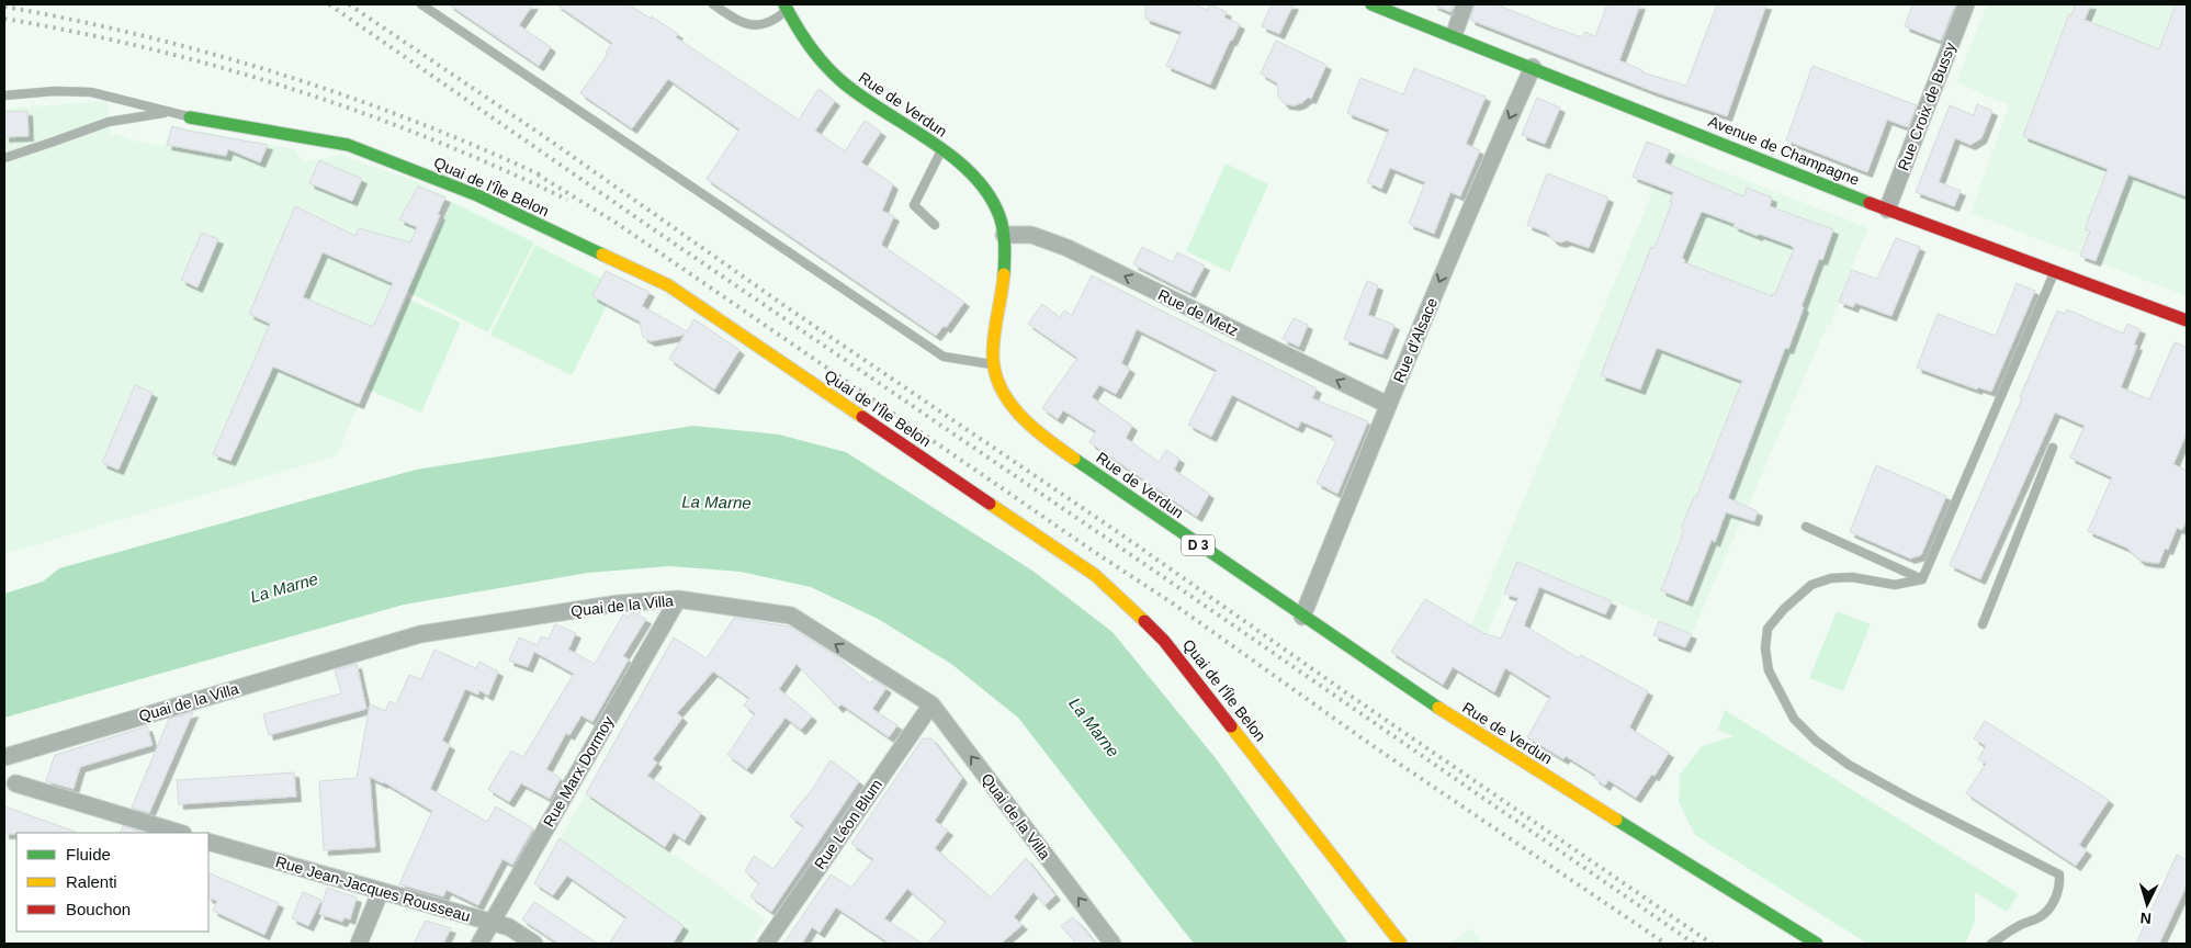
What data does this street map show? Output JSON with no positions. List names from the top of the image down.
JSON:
{
  "streets": {
    "main road": [
      "Rue de Verdun",
      "Avenue de Champagne",
      "Quai de l'Île Belon",
      "D 3"
    ],
    "street": [
      "Rue Croix de Bussy",
      "Rue de Metz",
      "Rue d'Alsace",
      "Quai de la Villa",
      "Rue Marx Dormoy",
      "Rue Léon Blum",
      "Rue Jean-Jacques Rousseau"
    ]
  },
  "crossings": [
    ["Rue de Verdun", "Rue de Metz"],
    ["Rue de Verdun", "Rue d'Alsace"],
    ["Rue Croix de Bussy", "Avenue de Champagne"],
    ["Avenue de Champagne", "Rue d'Alsace"],
    ["Rue de Metz", "Rue d'Alsace"],
    ["Quai de la Villa", "Rue Marx Dormoy"],
    ["Quai de la Villa", "Rue Léon Blum"],
    ["Rue Marx Dormoy", "Rue Jean-Jacques Rousseau"]
  ],
  "one_way": ["Rue de Metz", "Rue d'Alsace", "Quai de la Villa"],
  "water": ["La Marne"],
  "legend": ["Fluide", "Ralenti", "Bouchon"],
  "north": "bottom"
}
